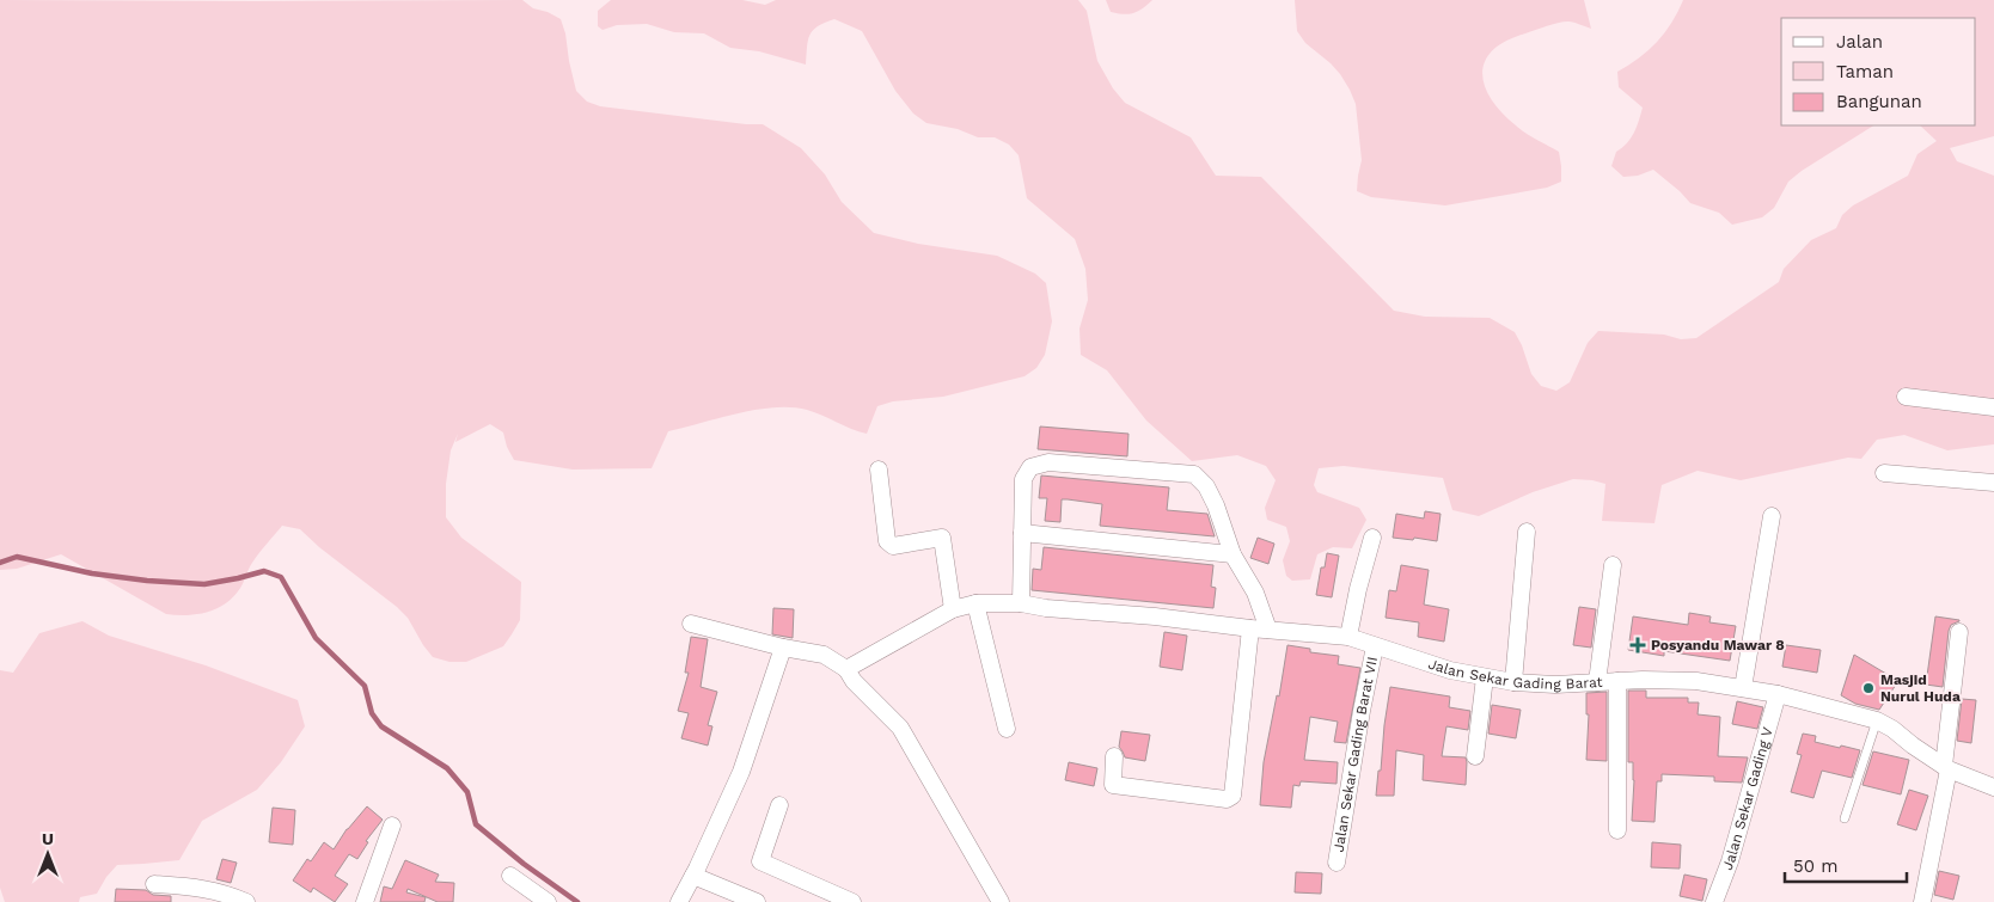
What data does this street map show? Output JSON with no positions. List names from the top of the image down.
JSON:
{
  "streets": {
    "street": ["Jalan Sekar Gading Barat", "Jalan Sekar Gading Barat VII", "Jalan Sekar Gading V"]
  },
  "crossings": [
    ["Jalan Sekar Gading Barat", "Jalan Sekar Gading Barat VII"],
    ["Jalan Sekar Gading Barat", "Jalan Sekar Gading V"]
  ],
  "places": {
    "health": ["Posyandu Mawar 8"],
    "other": ["Masjid Nurul Huda"]
  },
  "legend": ["Jalan", "Taman", "Bangunan"],
  "scale_bar": "50 m",
  "north": "top"
}
